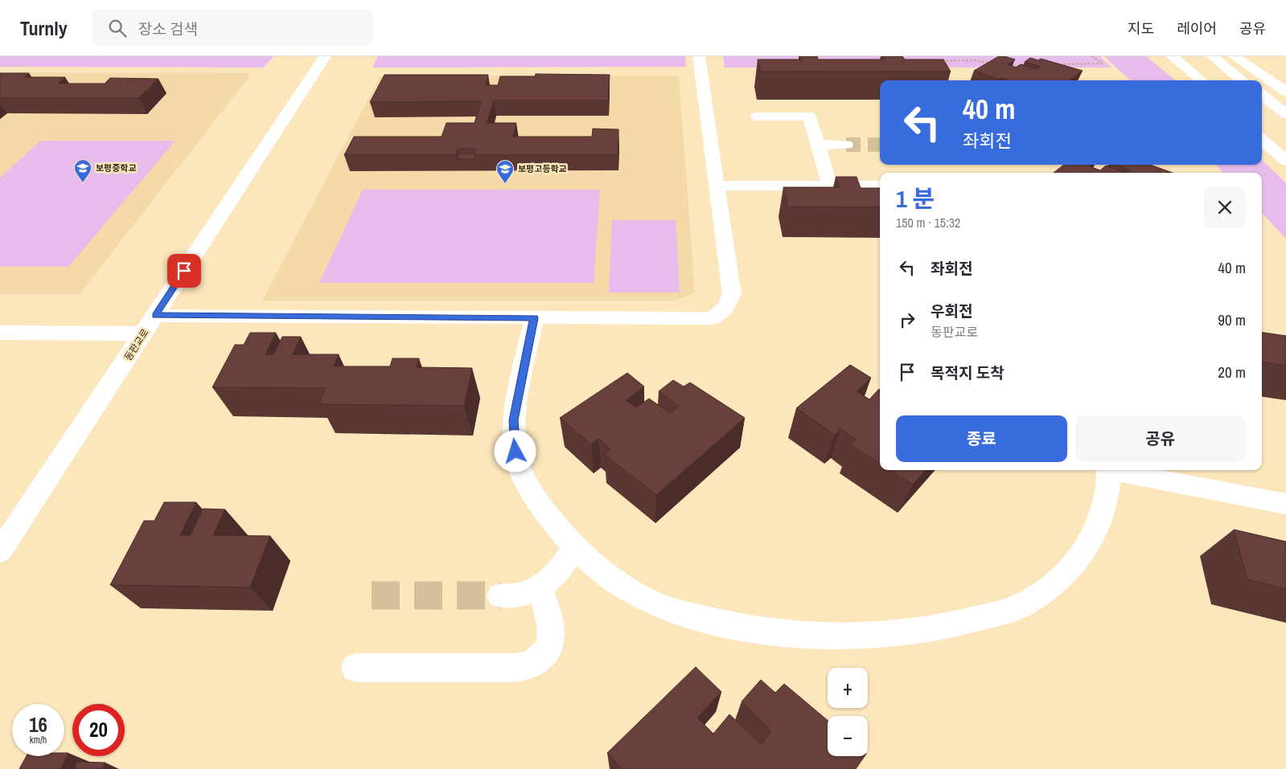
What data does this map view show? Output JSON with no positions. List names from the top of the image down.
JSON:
{
  "streets": {
    "main road": ["동판교로"]
  },
  "places": {
    "school or university": ["보평중학교", "보평고등학교"]
  },
  "page": {
    "header": "Turnly",
    "search": "장소 검색",
    "nav": ["지도", "레이어", "공유"],
    "turn": ["40 m", "좌회전"],
    "heading": ["1 분", "150 m · 15:32"],
    "list": [
      {
        "name": "좌회전",
        "value": "40 m"
      },
      {
        "name": "우회전",
        "note": "동판교로",
        "value": "90 m"
      },
      {
        "name": "목적지 도착",
        "value": "20 m"
      }
    ],
    "buttons": ["종료", "공유"],
    "map_buttons": ["+", "−"],
    "speed": "16 km/h",
    "limit": "20"
  }
}
